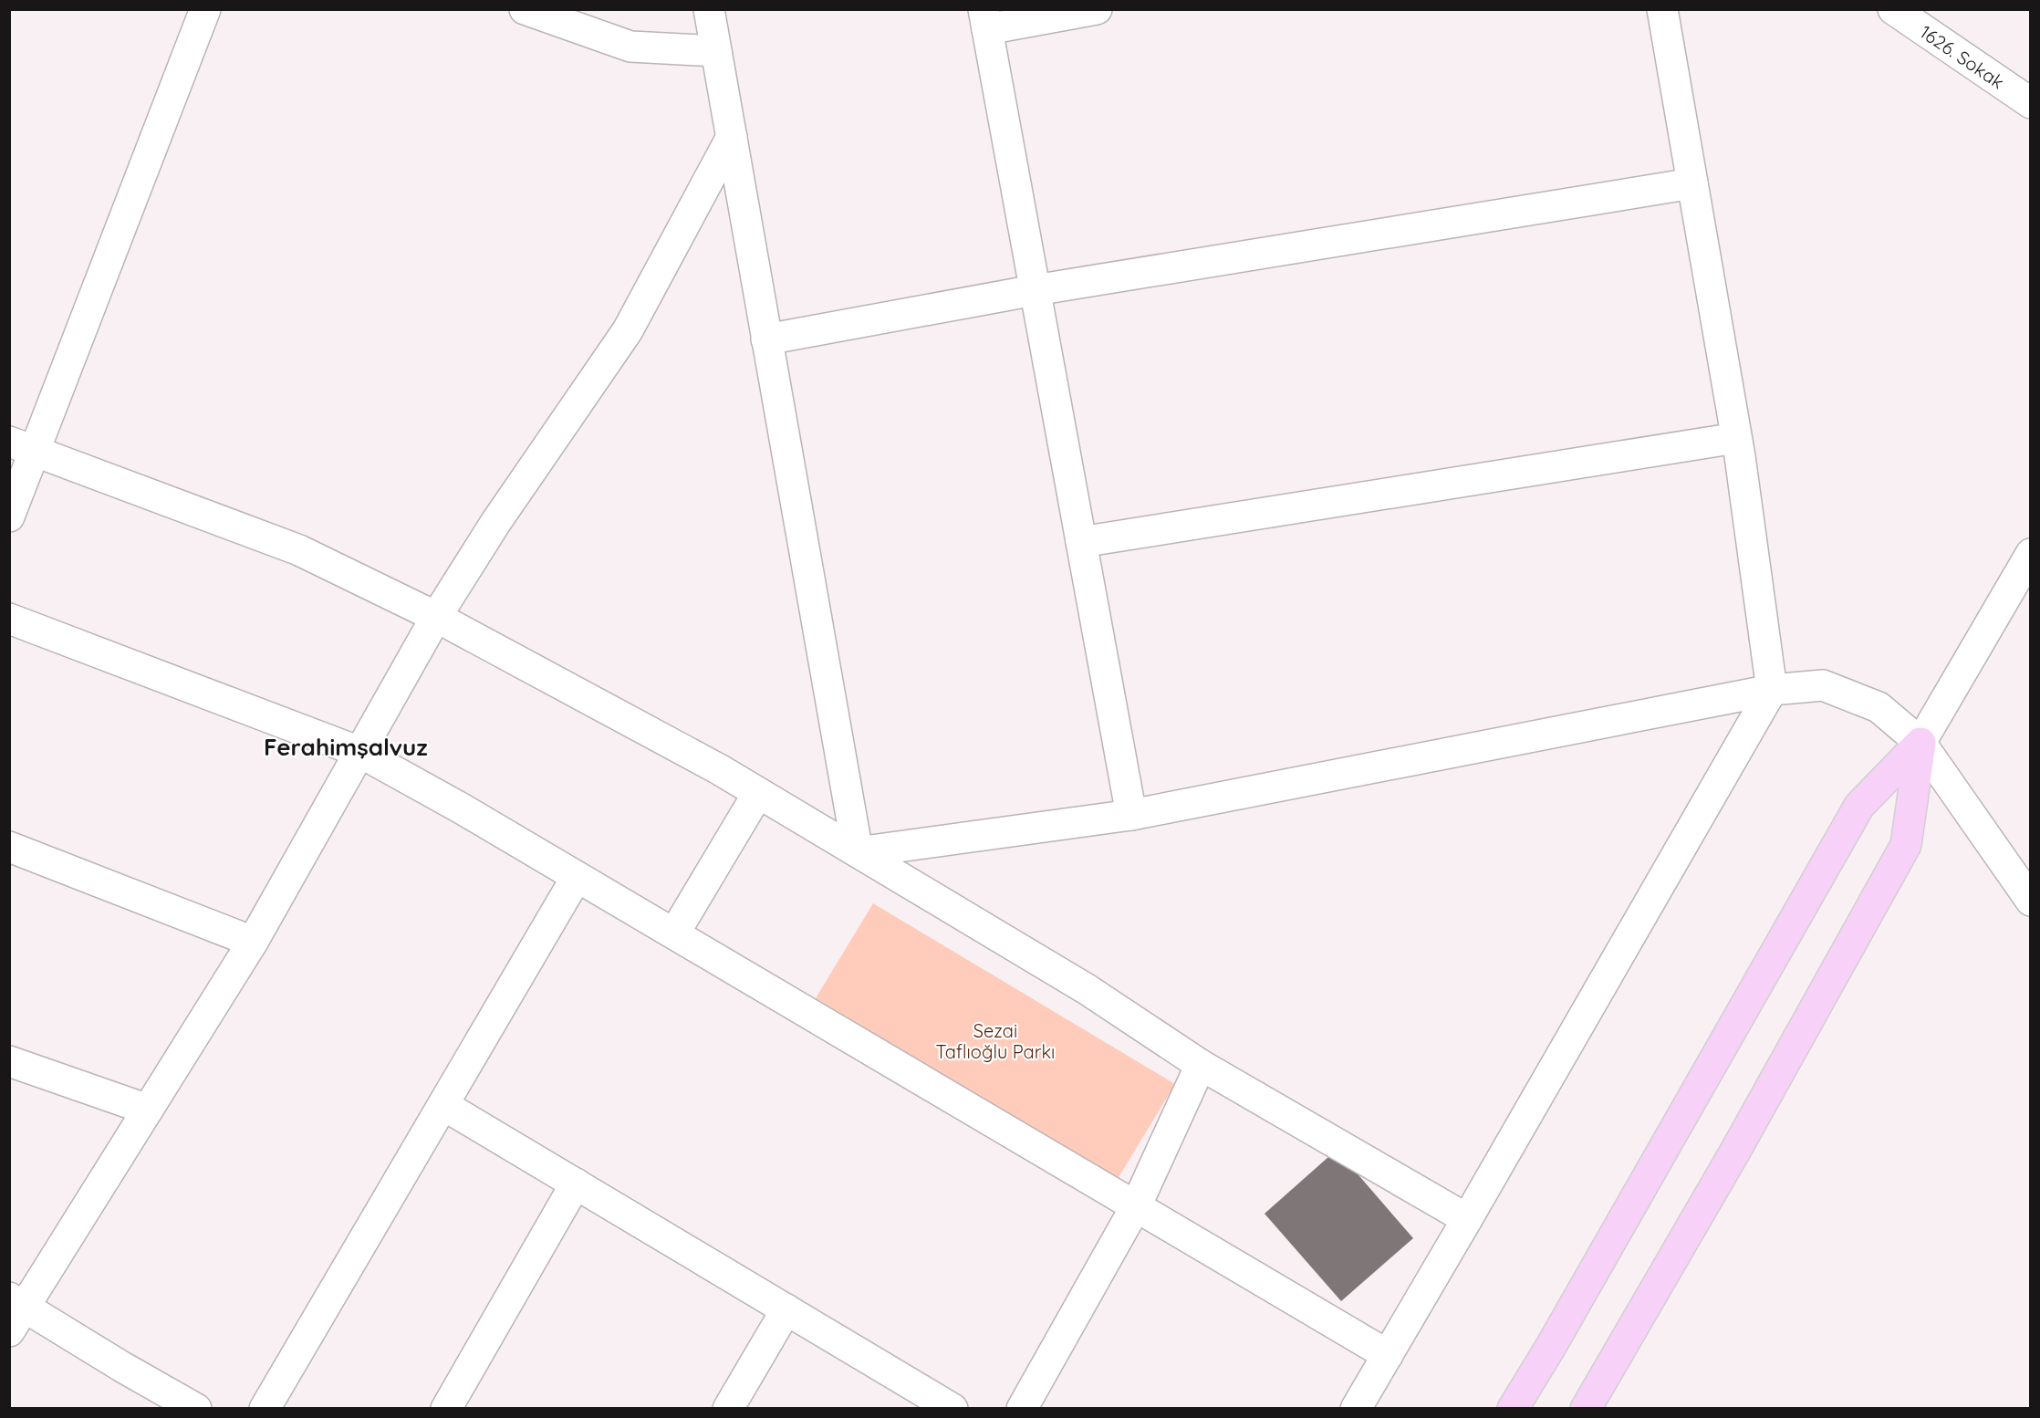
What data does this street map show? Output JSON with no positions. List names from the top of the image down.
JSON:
{
  "streets": {
    "street": ["1626. Sokak"]
  },
  "districts": ["Ferahimşalvuz"],
  "parks": ["Sezai Taflıoğlu Parkı"]
}
